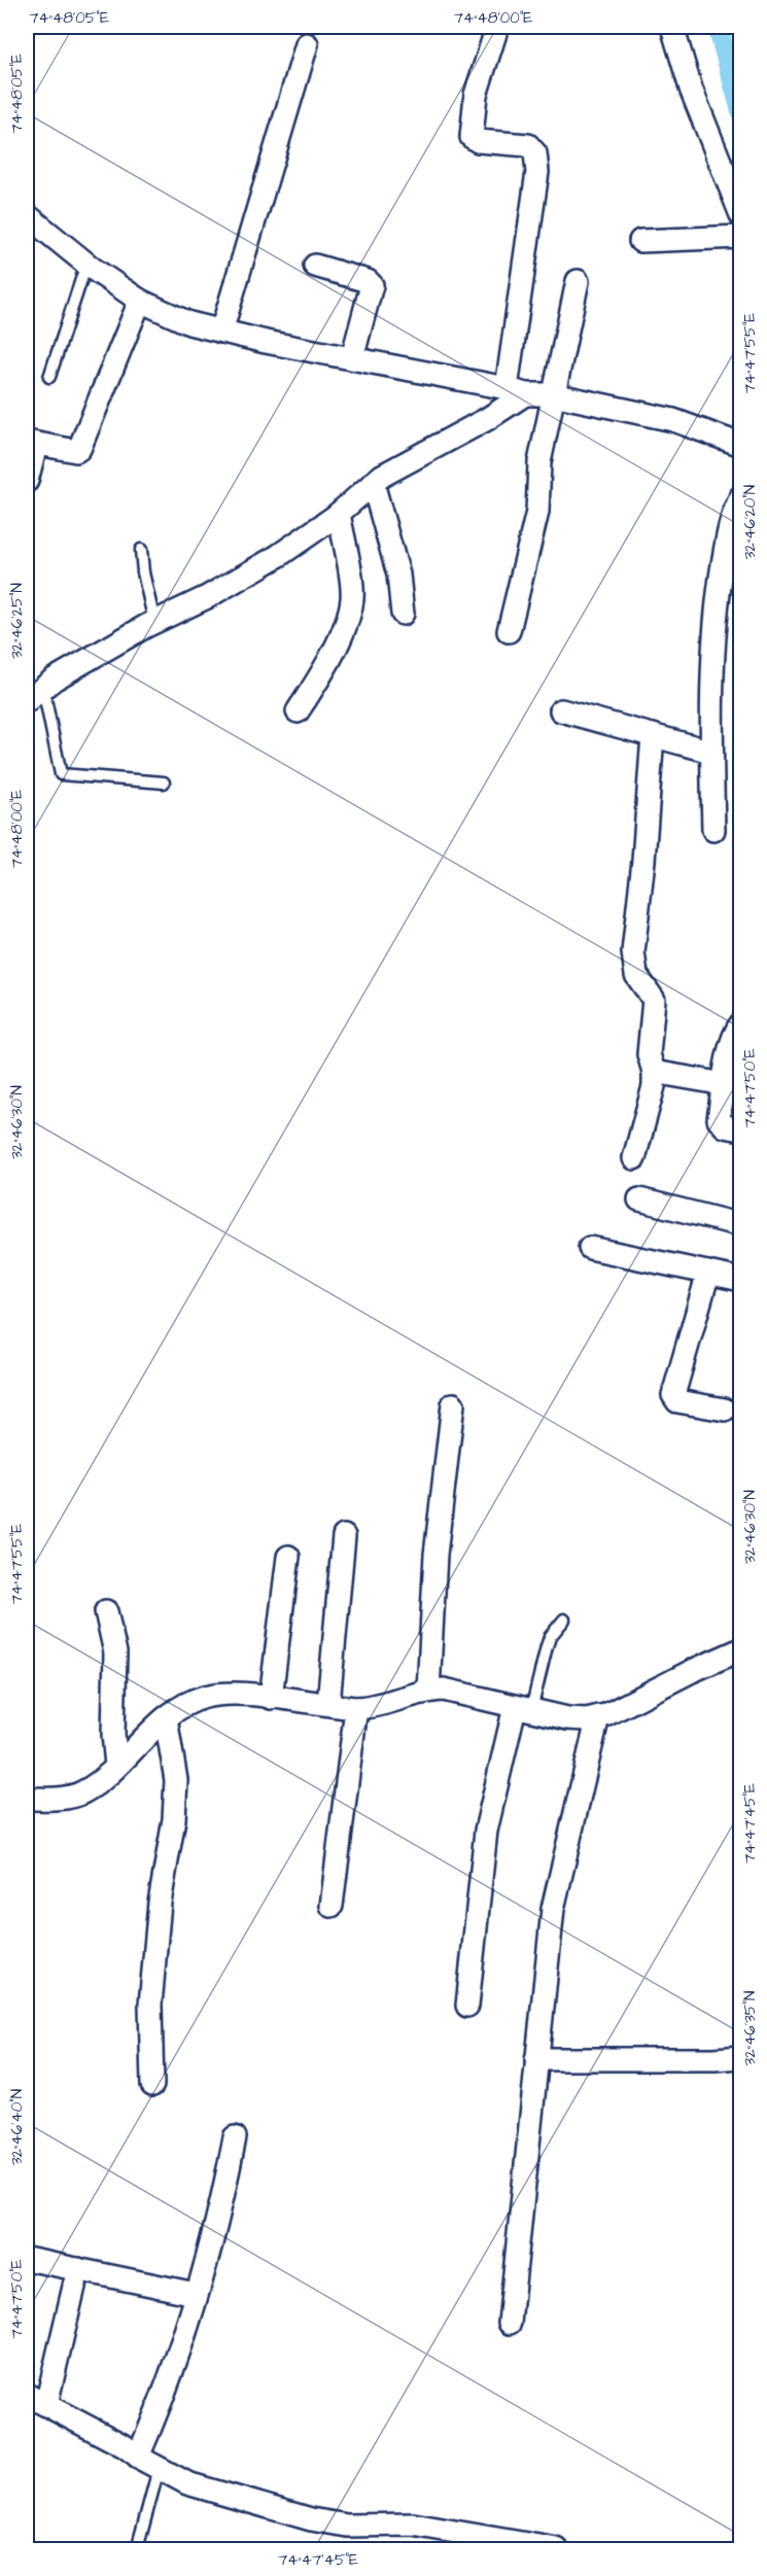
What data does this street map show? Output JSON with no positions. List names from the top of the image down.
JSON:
{
  "coordinates": [
    "74°48'05\"E",
    "74°48'00\"E",
    "74°47'55\"E",
    "32°46'20\"N",
    "32°46'25\"N",
    "74°47'50\"E",
    "32°46'30\"N",
    "74°47'45\"E",
    "32°46'35\"N",
    "32°46'40\"N"
  ]
}
